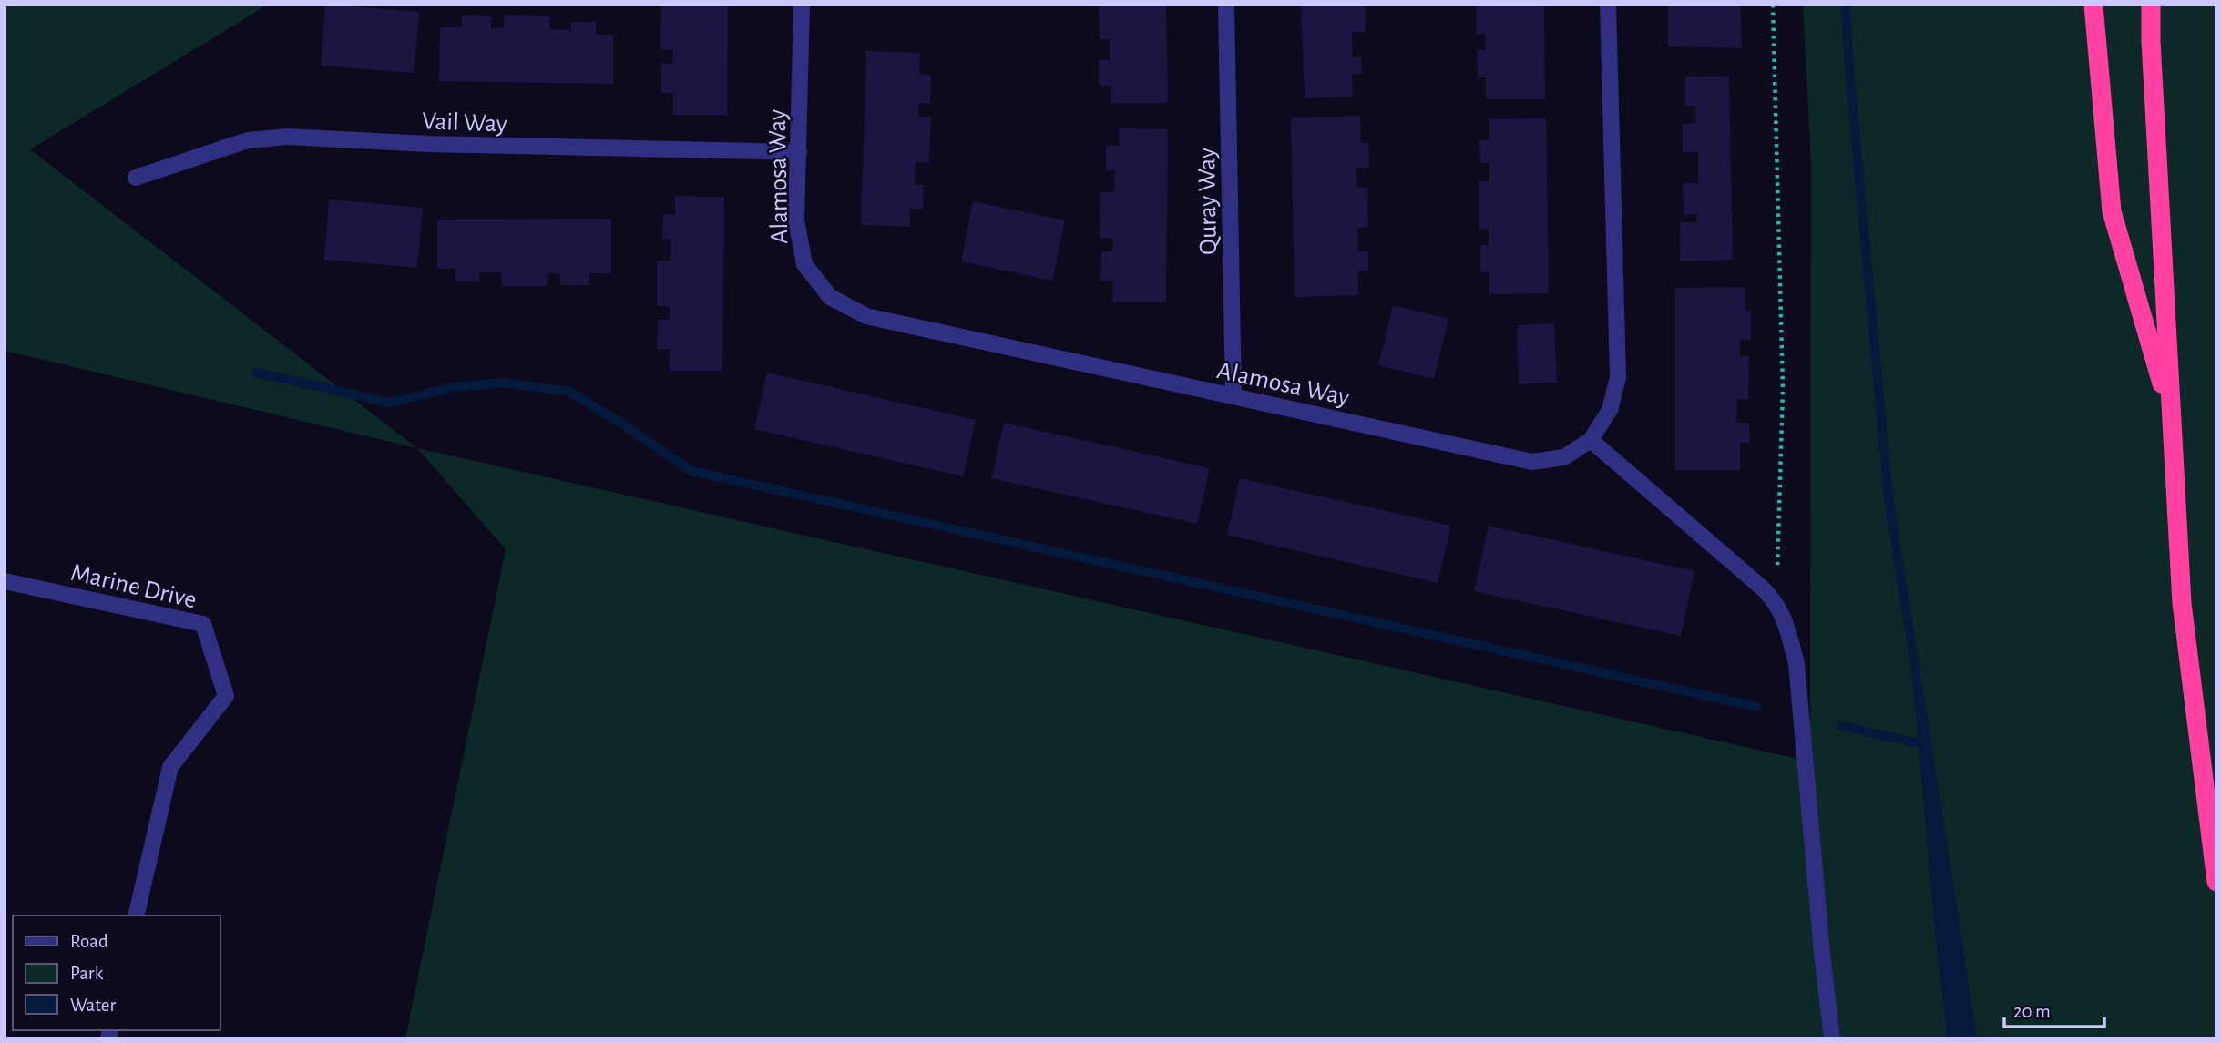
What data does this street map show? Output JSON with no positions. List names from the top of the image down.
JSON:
{
  "streets": {
    "street": [
      "Vail Way",
      "Alamosa Way",
      "Quray Way",
      "Marine Drive"
    ]
  },
  "crossings": [
    ["Vail Way", "Alamosa Way"],
    ["Alamosa Way", "Quray Way"]
  ],
  "legend": ["Road", "Park", "Water"],
  "scale_bar": "20 m"
}
